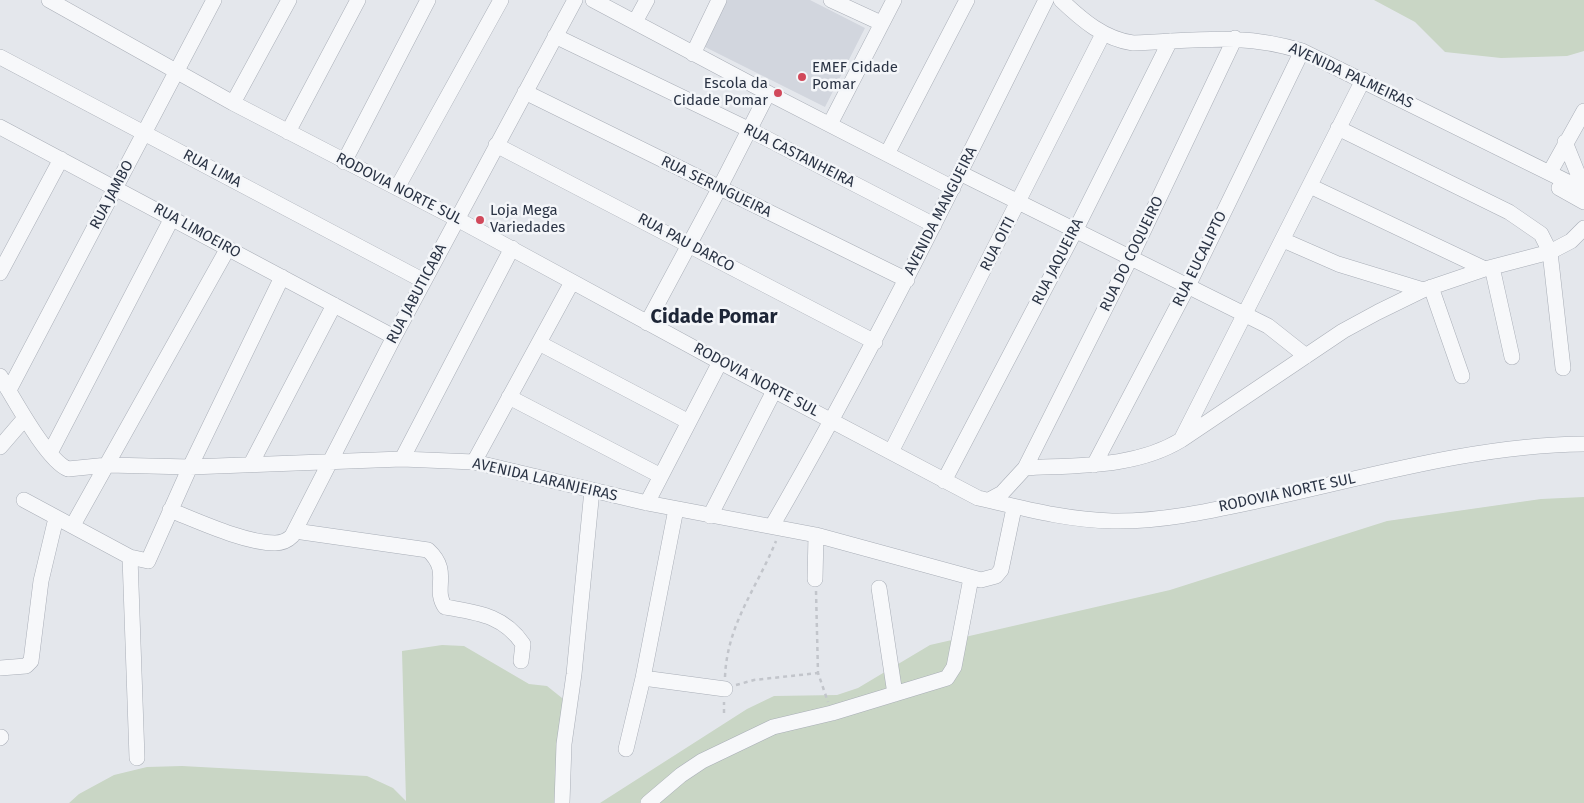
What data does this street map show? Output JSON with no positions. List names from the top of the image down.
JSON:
{
  "streets": {
    "street": [
      "AVENIDA PALMEIRAS",
      "RUA CASTANHEIRA",
      "RUA LIMA",
      "RUA SERINGUEIRA",
      "RODOVIA NORTE SUL",
      "RUA JAMBO",
      "AVENIDA MANGUEIRA",
      "RUA LIMOEIRO",
      "RUA PAU DARCO",
      "RUA OITI",
      "RUA DO COQUEIRO",
      "RUA EUCALIPTO",
      "RUA JAQUEIRA",
      "RUA JABUTICABA",
      "AVENIDA LARANJEIRAS"
    ]
  },
  "crossings": [
    ["AVENIDA PALMEIRAS", "RUA OITI"],
    ["AVENIDA PALMEIRAS", "RUA DO COQUEIRO"],
    ["AVENIDA PALMEIRAS", "RUA EUCALIPTO"],
    ["AVENIDA PALMEIRAS", "RUA JAQUEIRA"],
    ["RUA CASTANHEIRA", "AVENIDA MANGUEIRA"],
    ["RUA CASTANHEIRA", "RUA JABUTICABA"],
    ["RUA LIMA", "RUA JAMBO"],
    ["RUA LIMA", "RUA JABUTICABA"],
    ["RUA SERINGUEIRA", "AVENIDA MANGUEIRA"],
    ["RUA SERINGUEIRA", "RUA JABUTICABA"],
    ["RODOVIA NORTE SUL", "RUA JAMBO"],
    ["RODOVIA NORTE SUL", "AVENIDA MANGUEIRA"],
    ["RODOVIA NORTE SUL", "RUA OITI"],
    ["RODOVIA NORTE SUL", "RUA JAQUEIRA"],
    ["RODOVIA NORTE SUL", "RUA JABUTICABA"],
    ["RODOVIA NORTE SUL", "AVENIDA LARANJEIRAS"],
    ["RUA JAMBO", "RUA LIMOEIRO"],
    ["RUA JAMBO", "AVENIDA LARANJEIRAS"],
    ["AVENIDA MANGUEIRA", "RUA PAU DARCO"],
    ["AVENIDA MANGUEIRA", "AVENIDA LARANJEIRAS"],
    ["RUA LIMOEIRO", "RUA JABUTICABA"],
    ["RUA PAU DARCO", "RUA JABUTICABA"],
    ["RUA JABUTICABA", "AVENIDA LARANJEIRAS"]
  ],
  "districts": ["Cidade Pomar"],
  "places": ["EMEF Cidade Pomar", "Escola da Cidade Pomar", "Loja Mega Variedades"]
}
